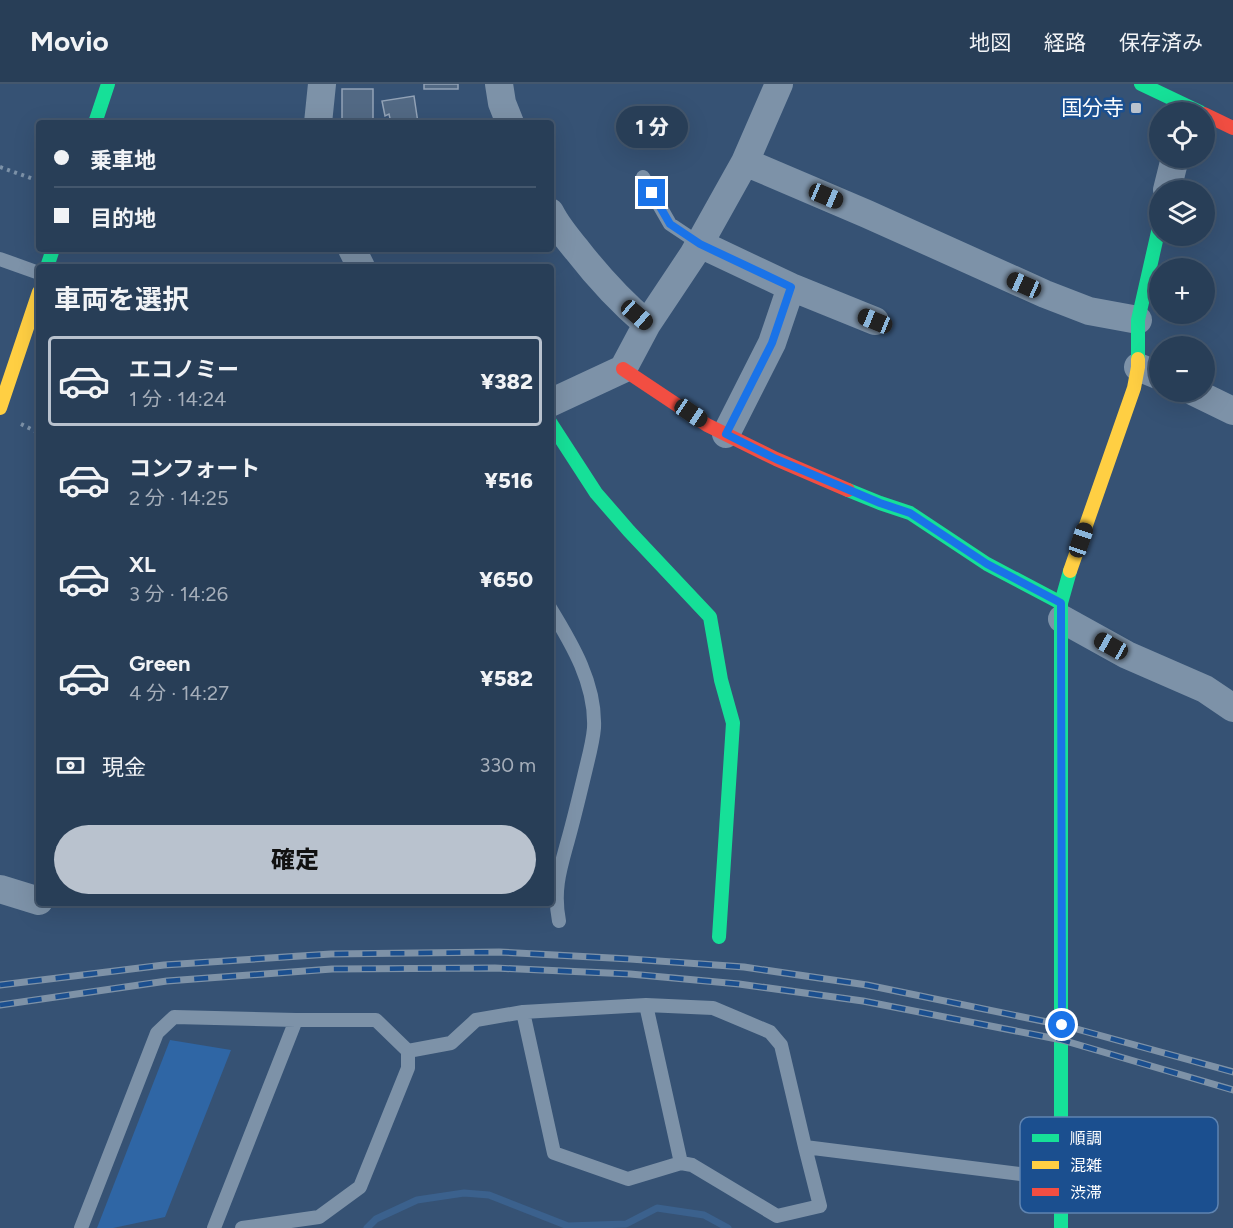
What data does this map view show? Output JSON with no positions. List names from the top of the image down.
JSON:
{
  "places": {
    "transit": ["国分寺"]
  },
  "legend": ["順調", "混雑", "渋滞"],
  "page": {
    "header": "Movio",
    "nav": ["地図", "経路", "保存済み"],
    "map_buttons": ["+", "−"],
    "bubble": "1 分",
    "banner": ["乗車地", "目的地"],
    "heading": "車両を選択",
    "list": [
      {
        "name": "エコノミー",
        "note": "1 分 · 14:24",
        "value": "¥382"
      },
      {
        "name": "コンフォート",
        "note": "2 分 · 14:25",
        "value": "¥516"
      },
      {
        "name": "XL",
        "note": "3 分 · 14:26",
        "value": "¥650"
      },
      {
        "name": "Green",
        "note": "4 分 · 14:27",
        "value": "¥582"
      }
    ],
    "pay": ["現金", "330 m"],
    "buttons": "確定"
  }
}
